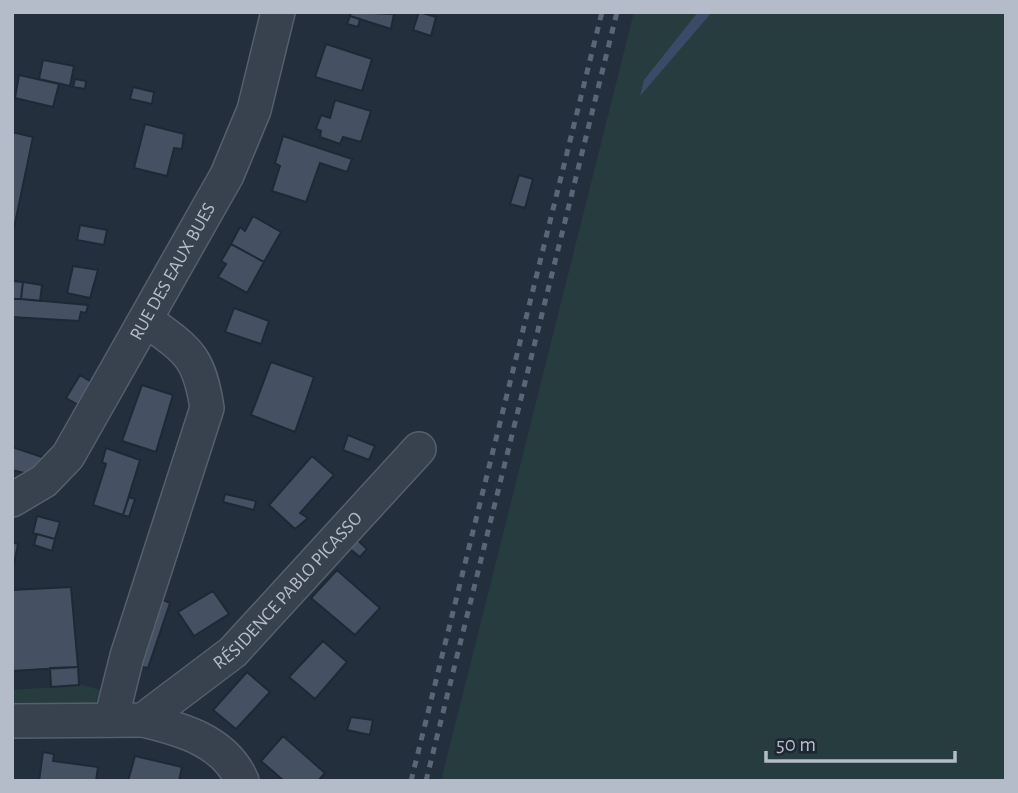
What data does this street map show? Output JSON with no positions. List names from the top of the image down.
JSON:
{
  "streets": {
    "street": ["RUE DES EAUX BUES", "RÉSIDENCE PABLO PICASSO"]
  },
  "scale_bar": "50 m"
}
